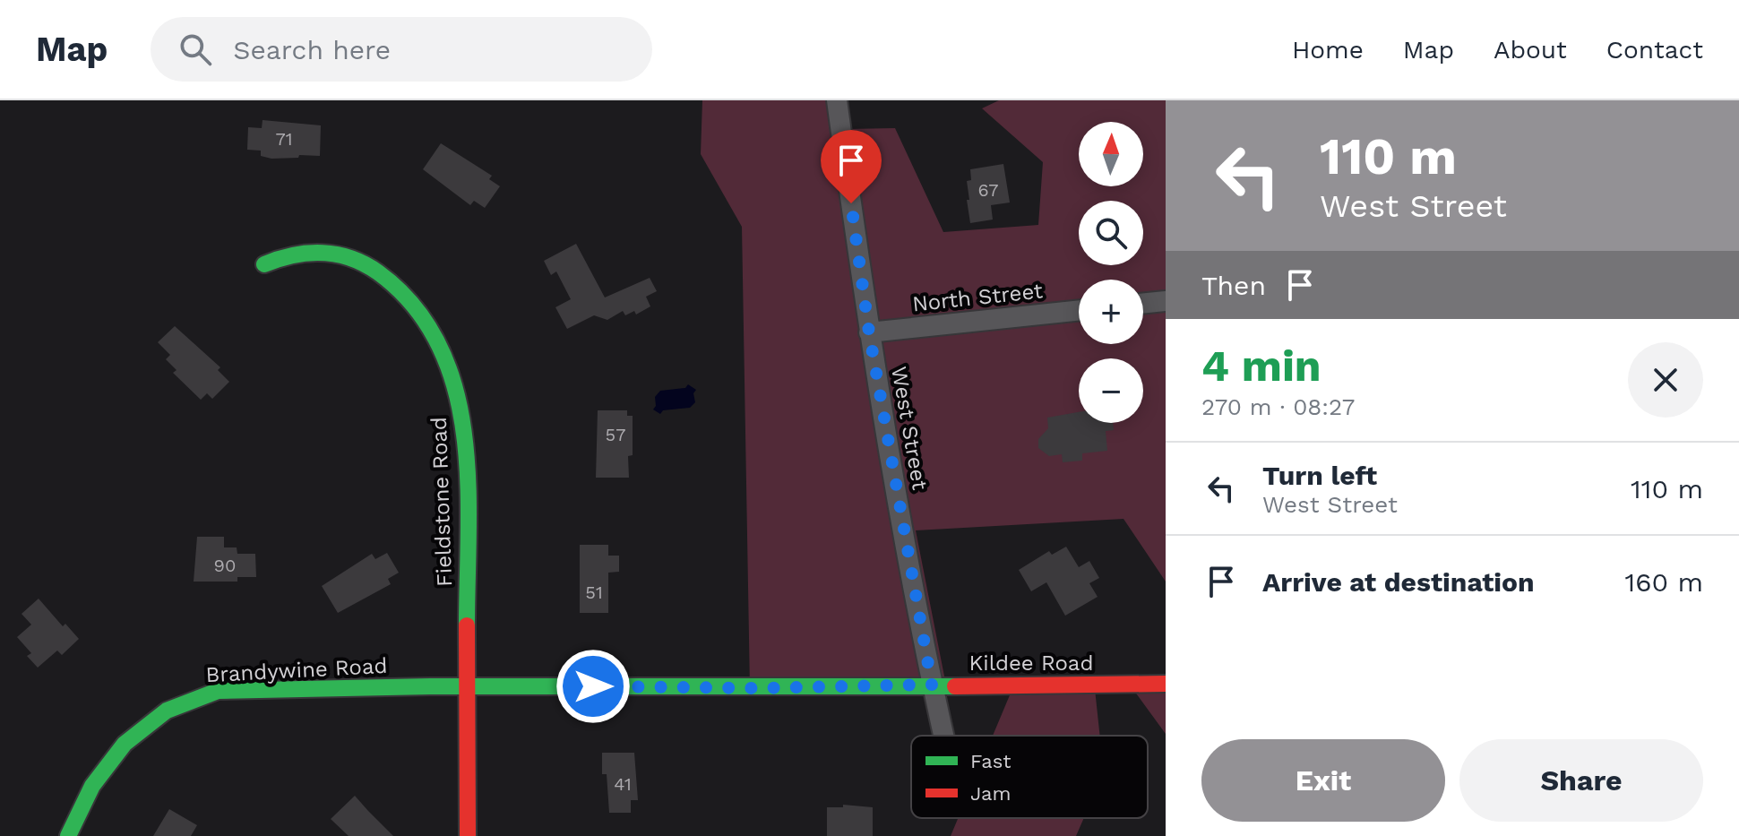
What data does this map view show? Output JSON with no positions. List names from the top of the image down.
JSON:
{
  "streets": {
    "street": [
      "North Street",
      "West Street",
      "Fieldstone Road",
      "Kildee Road",
      "Brandywine Road"
    ]
  },
  "crossings": [
    ["North Street", "West Street"],
    ["West Street", "Kildee Road"],
    ["Fieldstone Road", "Kildee Road"],
    ["Fieldstone Road", "Brandywine Road"],
    ["Kildee Road", "Brandywine Road"]
  ],
  "house_numbers": [
    "71",
    "67",
    "57",
    "90",
    "51",
    "41"
  ],
  "legend": ["Fast", "Jam"],
  "north": "top",
  "page": {
    "header": "Map",
    "search": "Search here",
    "nav": [
      "Home",
      "Map",
      "About",
      "Contact"
    ],
    "turn": ["110 m", "West Street"],
    "map_buttons": ["+", "−"],
    "then": "Then",
    "heading": ["4 min", "270 m · 08:27"],
    "list": [
      {
        "name": "Turn left",
        "note": "West Street",
        "value": "110 m"
      },
      {
        "name": "Arrive at destination",
        "value": "160 m"
      }
    ],
    "buttons": ["Exit", "Share"]
  }
}
